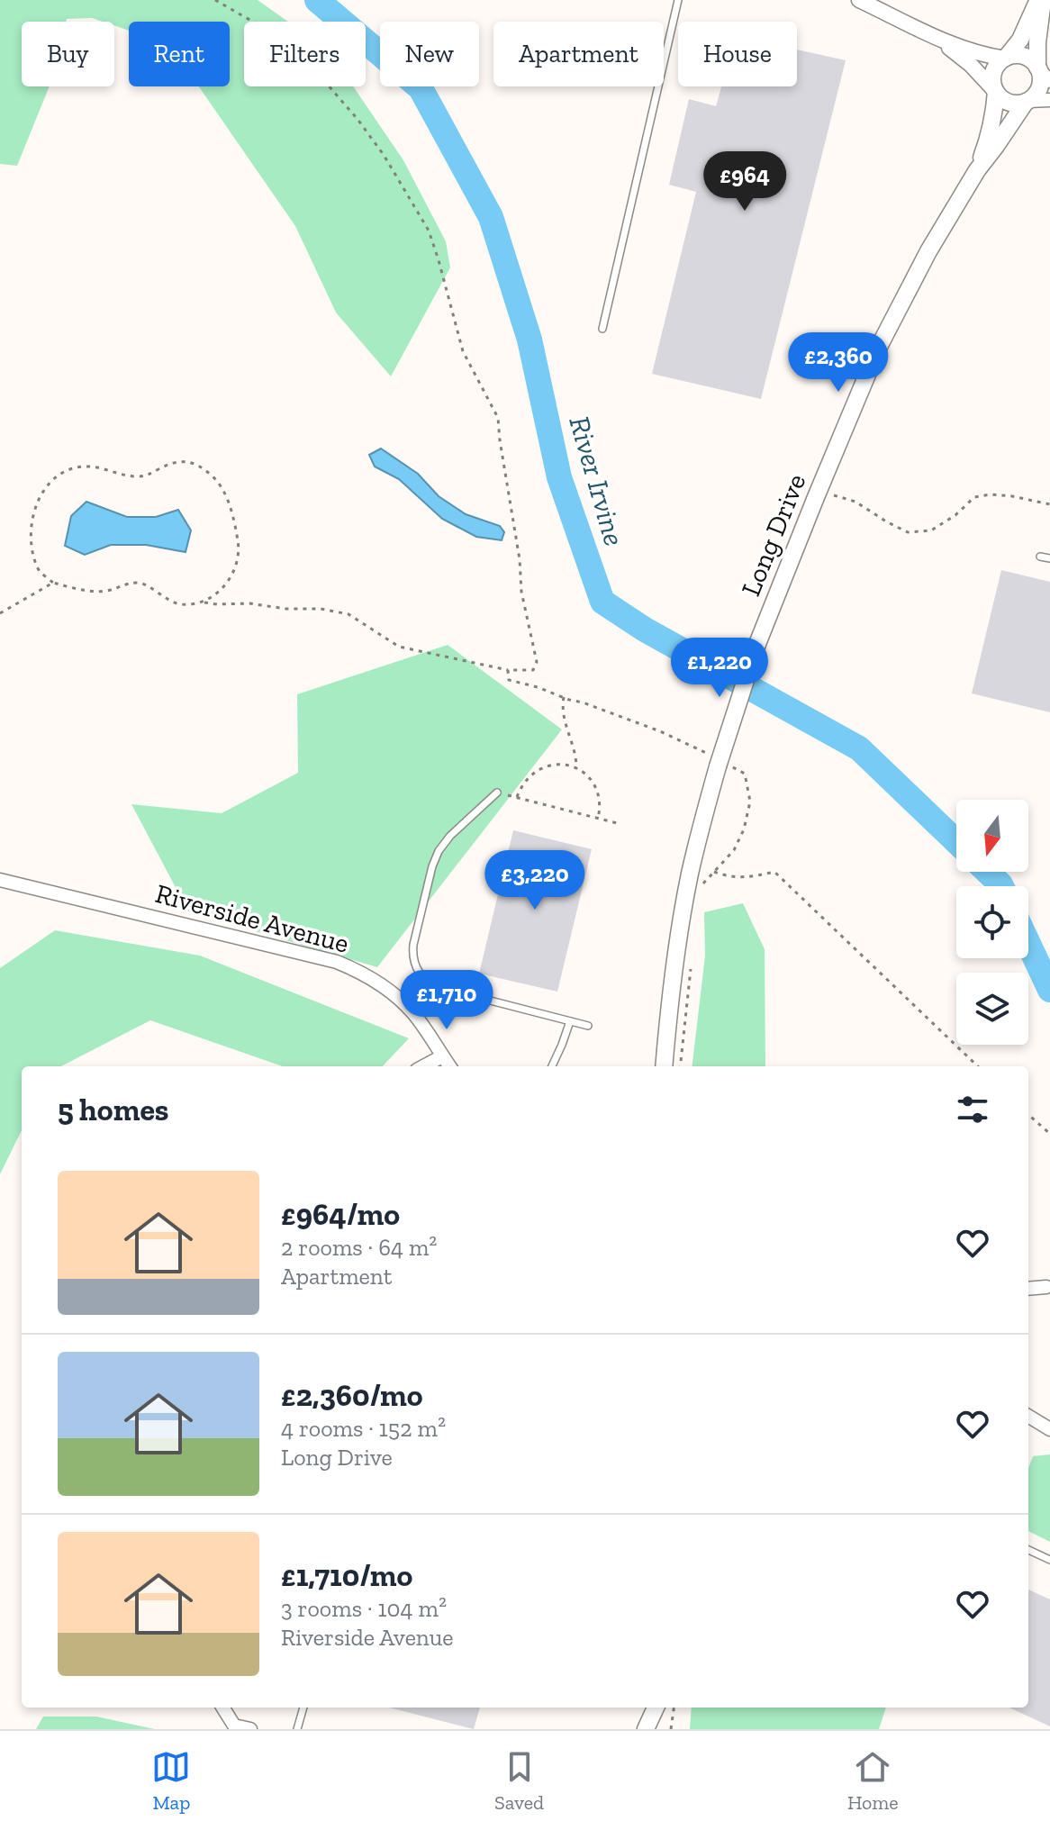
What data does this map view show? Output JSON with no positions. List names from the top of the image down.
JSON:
{
  "streets": {
    "main road": ["Long Drive"],
    "street": ["Riverside Avenue"]
  },
  "water": ["River Irvine"],
  "north": "bottom",
  "page": {
    "chip": [
      "Buy",
      "Rent",
      "Filters",
      "New",
      "Apartment",
      "House"
    ],
    "price": [
      "£964",
      "£2,360",
      "£1,220",
      "£3,220",
      "£1,710"
    ],
    "heading": "5 homes",
    "list": [
      {
        "name": "£964/mo",
        "note": "2 rooms · 64 m² · Apartment"
      },
      {
        "name": "£2,360/mo",
        "note": "4 rooms · 152 m² · Long Drive"
      },
      {
        "name": "£1,710/mo",
        "note": "3 rooms · 104 m² · Riverside Avenue"
      }
    ],
    "tabs": ["Map", "Saved", "Home"]
  }
}
